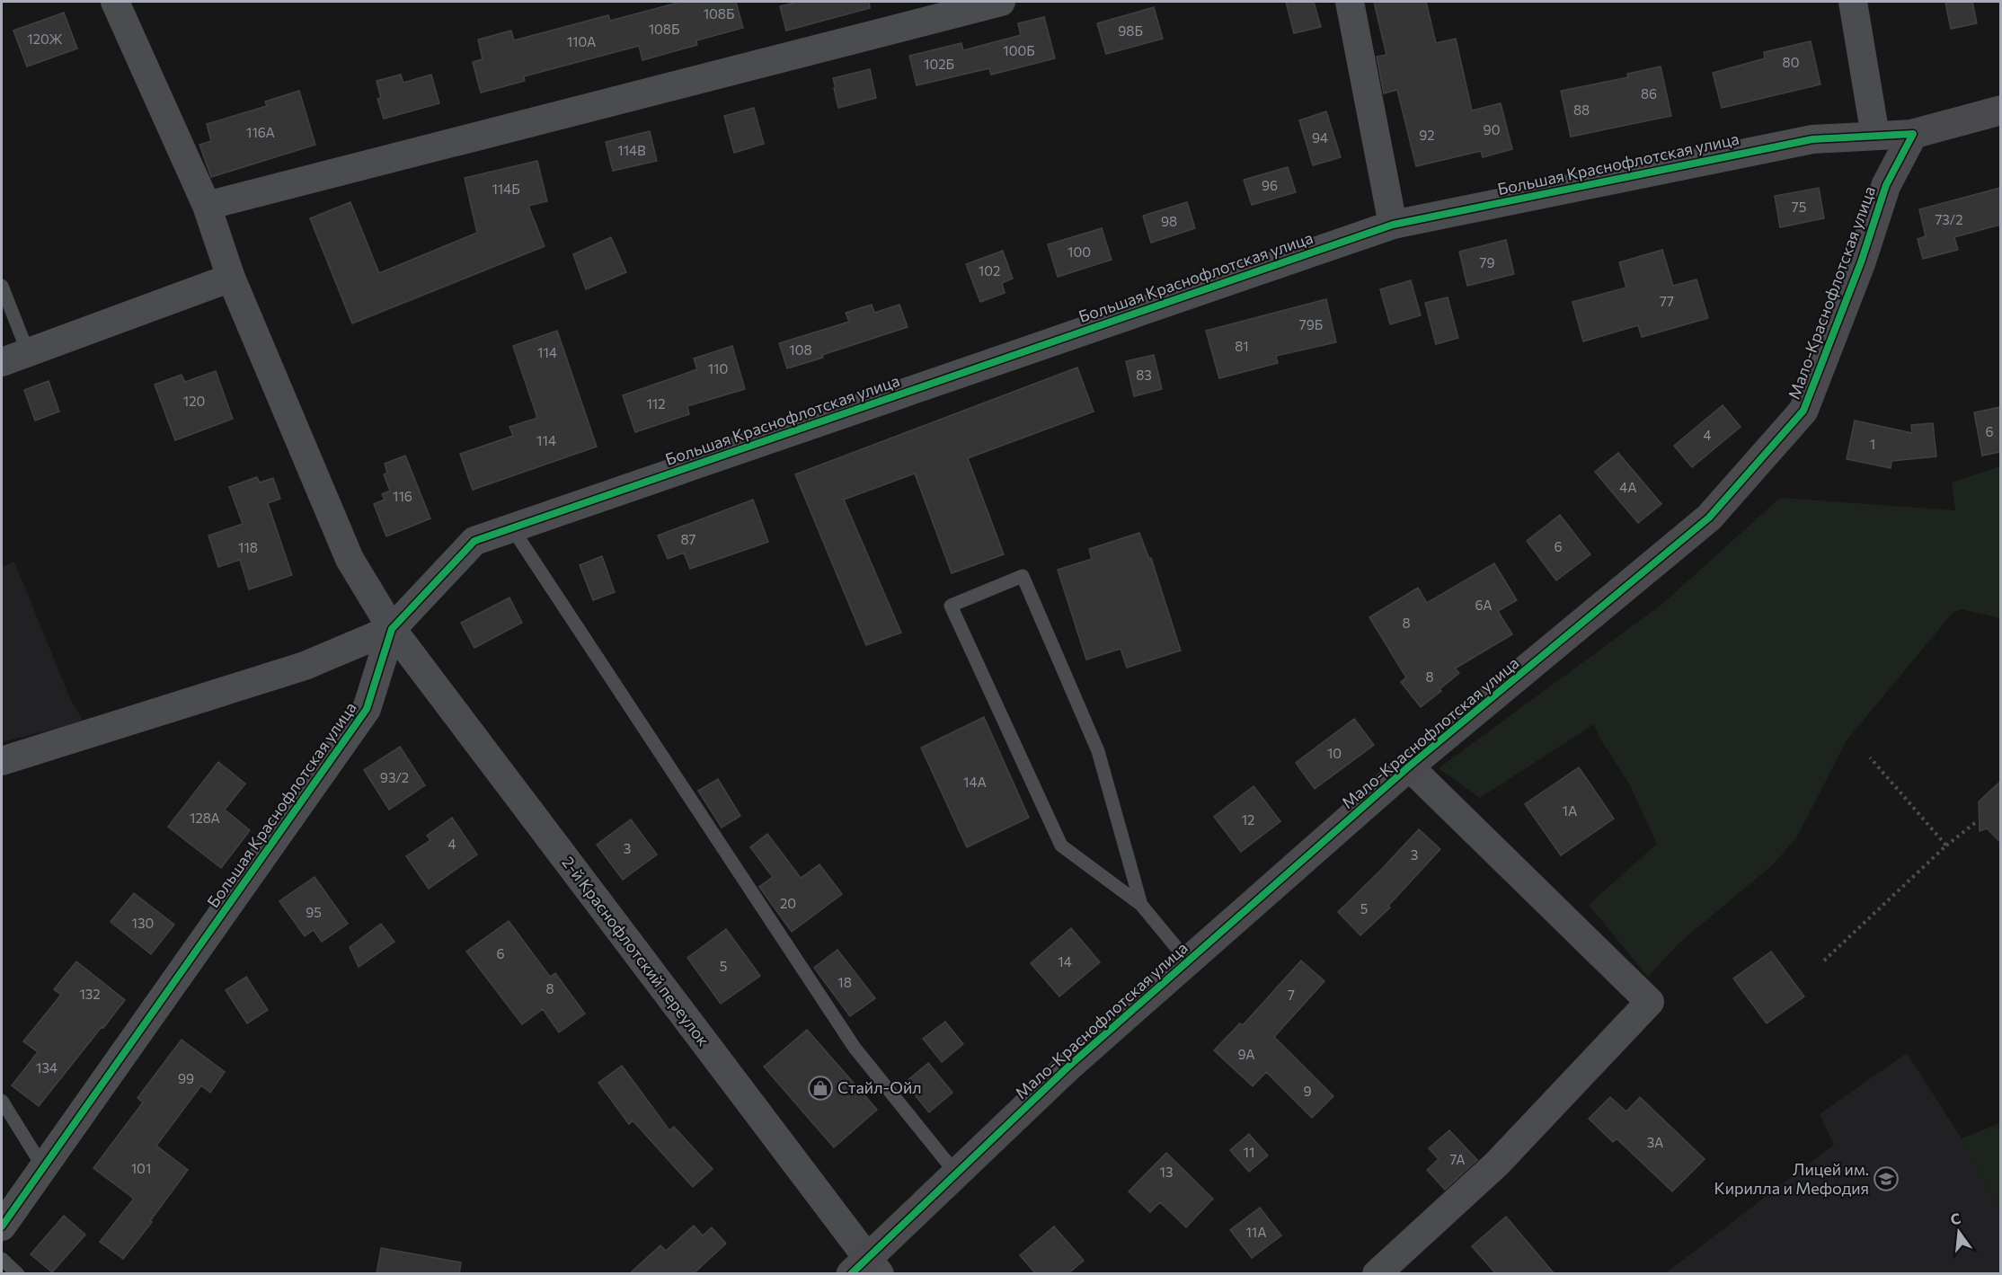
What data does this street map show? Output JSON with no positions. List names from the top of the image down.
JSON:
{
  "streets": {
    "street": ["Большая Краснофлотская улица", "Мало-Краснофлотская улица", "2-й Краснофлотский переулок"]
  },
  "crossings": [
    ["Большая Краснофлотская улица", "Мало-Краснофлотская улица"],
    ["Большая Краснофлотская улица", "2-й Краснофлотский переулок"],
    ["Мало-Краснофлотская улица", "2-й Краснофлотский переулок"]
  ],
  "places": {
    "shop": ["Стайл-Ойл"],
    "school or university": ["Лицей им. Кирилла и Мефодия"]
  },
  "house_numbers": [
    "108Б",
    "108Б",
    "98Б",
    "120Ж",
    "110А",
    "100Б",
    "80",
    "102Б",
    "86",
    "88",
    "90",
    "116А",
    "92",
    "94",
    "114В",
    "96",
    "114Б",
    "75",
    "73/2",
    "98",
    "100",
    "79",
    "102",
    "77",
    "79Б",
    "81",
    "108",
    "114",
    "110",
    "83",
    "120",
    "112",
    "6",
    "4",
    "114",
    "1",
    "4А",
    "116",
    "87",
    "6",
    "118",
    "6А",
    "8",
    "8",
    "10",
    "93/2",
    "14А",
    "1А",
    "128А",
    "12",
    "4",
    "3",
    "3",
    "20",
    "5",
    "95",
    "130",
    "6",
    "14",
    "5",
    "18",
    "8",
    "132",
    "7",
    "9А",
    "134",
    "99",
    "9",
    "3А",
    "11",
    "7А",
    "101",
    "13",
    "11А"
  ],
  "north": "top"
}
